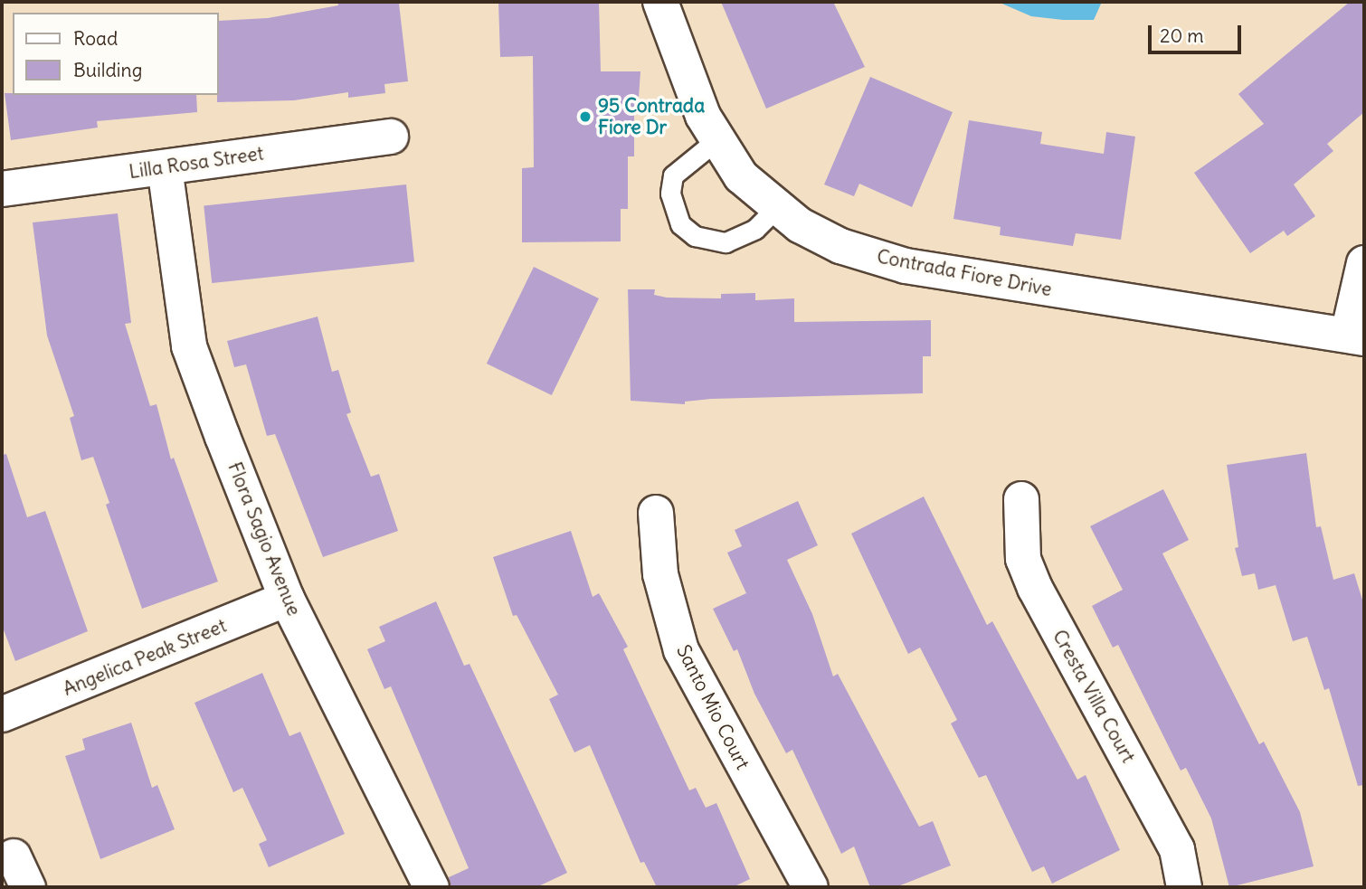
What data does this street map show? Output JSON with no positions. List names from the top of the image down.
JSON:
{
  "streets": {
    "street": [
      "Lilla Rosa Street",
      "Contrada Fiore Drive",
      "Flora Sagio Avenue",
      "Angelica Peak Street",
      "Cresta Villa Court",
      "Santo Mio Court"
    ]
  },
  "crossings": [
    ["Lilla Rosa Street", "Flora Sagio Avenue"],
    ["Flora Sagio Avenue", "Angelica Peak Street"]
  ],
  "places": ["95 Contrada Fiore Dr"],
  "legend": ["Road", "Building"],
  "scale_bar": "20 m"
}
